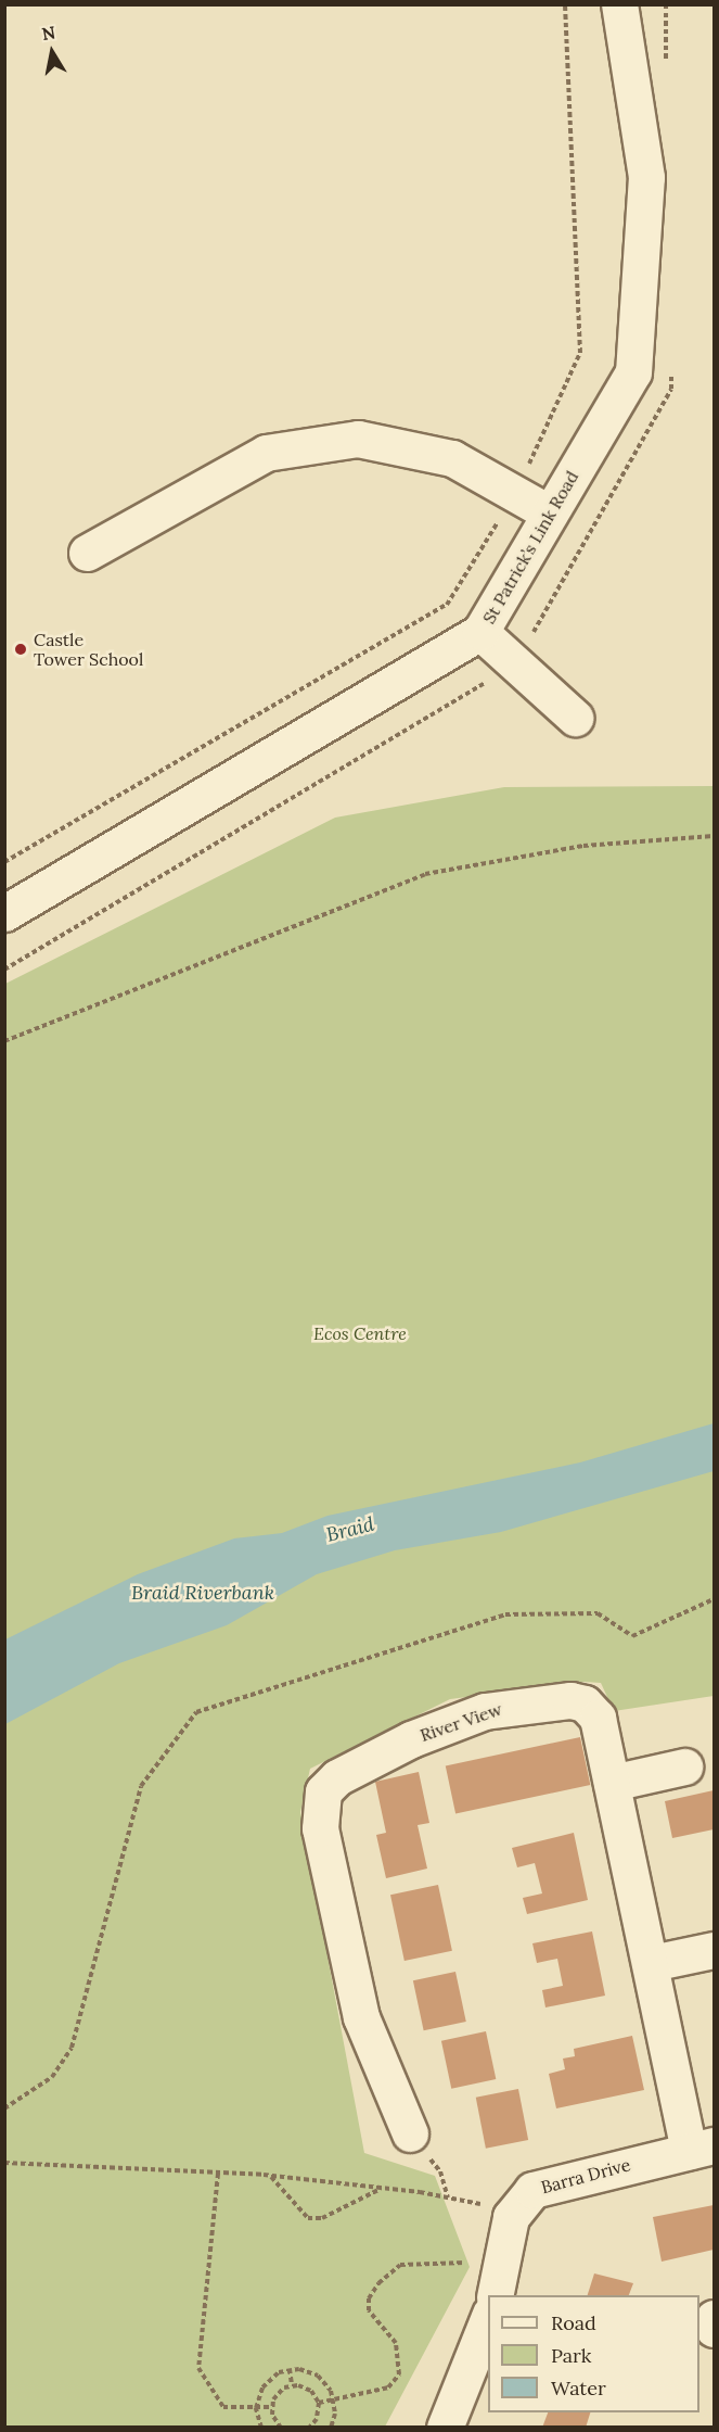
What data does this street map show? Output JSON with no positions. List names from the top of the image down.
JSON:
{
  "streets": {
    "street": ["St Patrick’s Link Road", "River View", "Barra Drive"]
  },
  "crossings": [
    ["River View", "Barra Drive"]
  ],
  "water": ["Braid", "Braid Riverbank"],
  "parks": ["Ecos Centre"],
  "places": ["Castle Tower School"],
  "legend": ["Road", "Park", "Water"],
  "north": "top"
}
